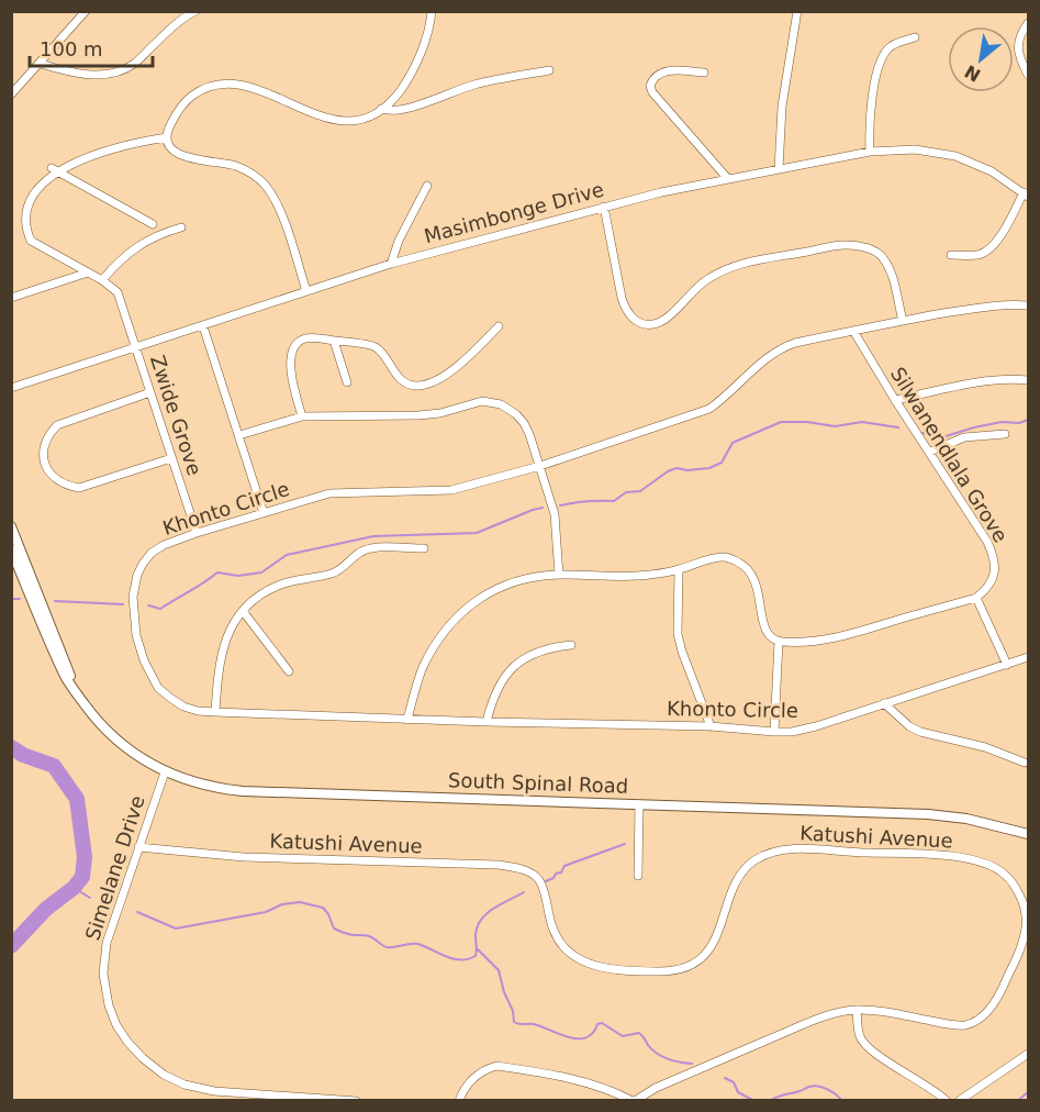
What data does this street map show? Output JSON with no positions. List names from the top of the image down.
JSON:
{
  "streets": {
    "street": [
      "Masimbonge Drive",
      "Zwide Grove",
      "Silwanendlala Grove",
      "Khonto Circle",
      "South Spinal Road",
      "Katushi Avenue",
      "Simelane Drive"
    ]
  },
  "crossings": [
    ["Masimbonge Drive", "Zwide Grove"],
    ["Zwide Grove", "Khonto Circle"],
    ["Silwanendlala Grove", "Khonto Circle"],
    ["South Spinal Road", "Simelane Drive"],
    ["Katushi Avenue", "Simelane Drive"]
  ],
  "scale_bar": "100 m",
  "north": "bottom left"
}
